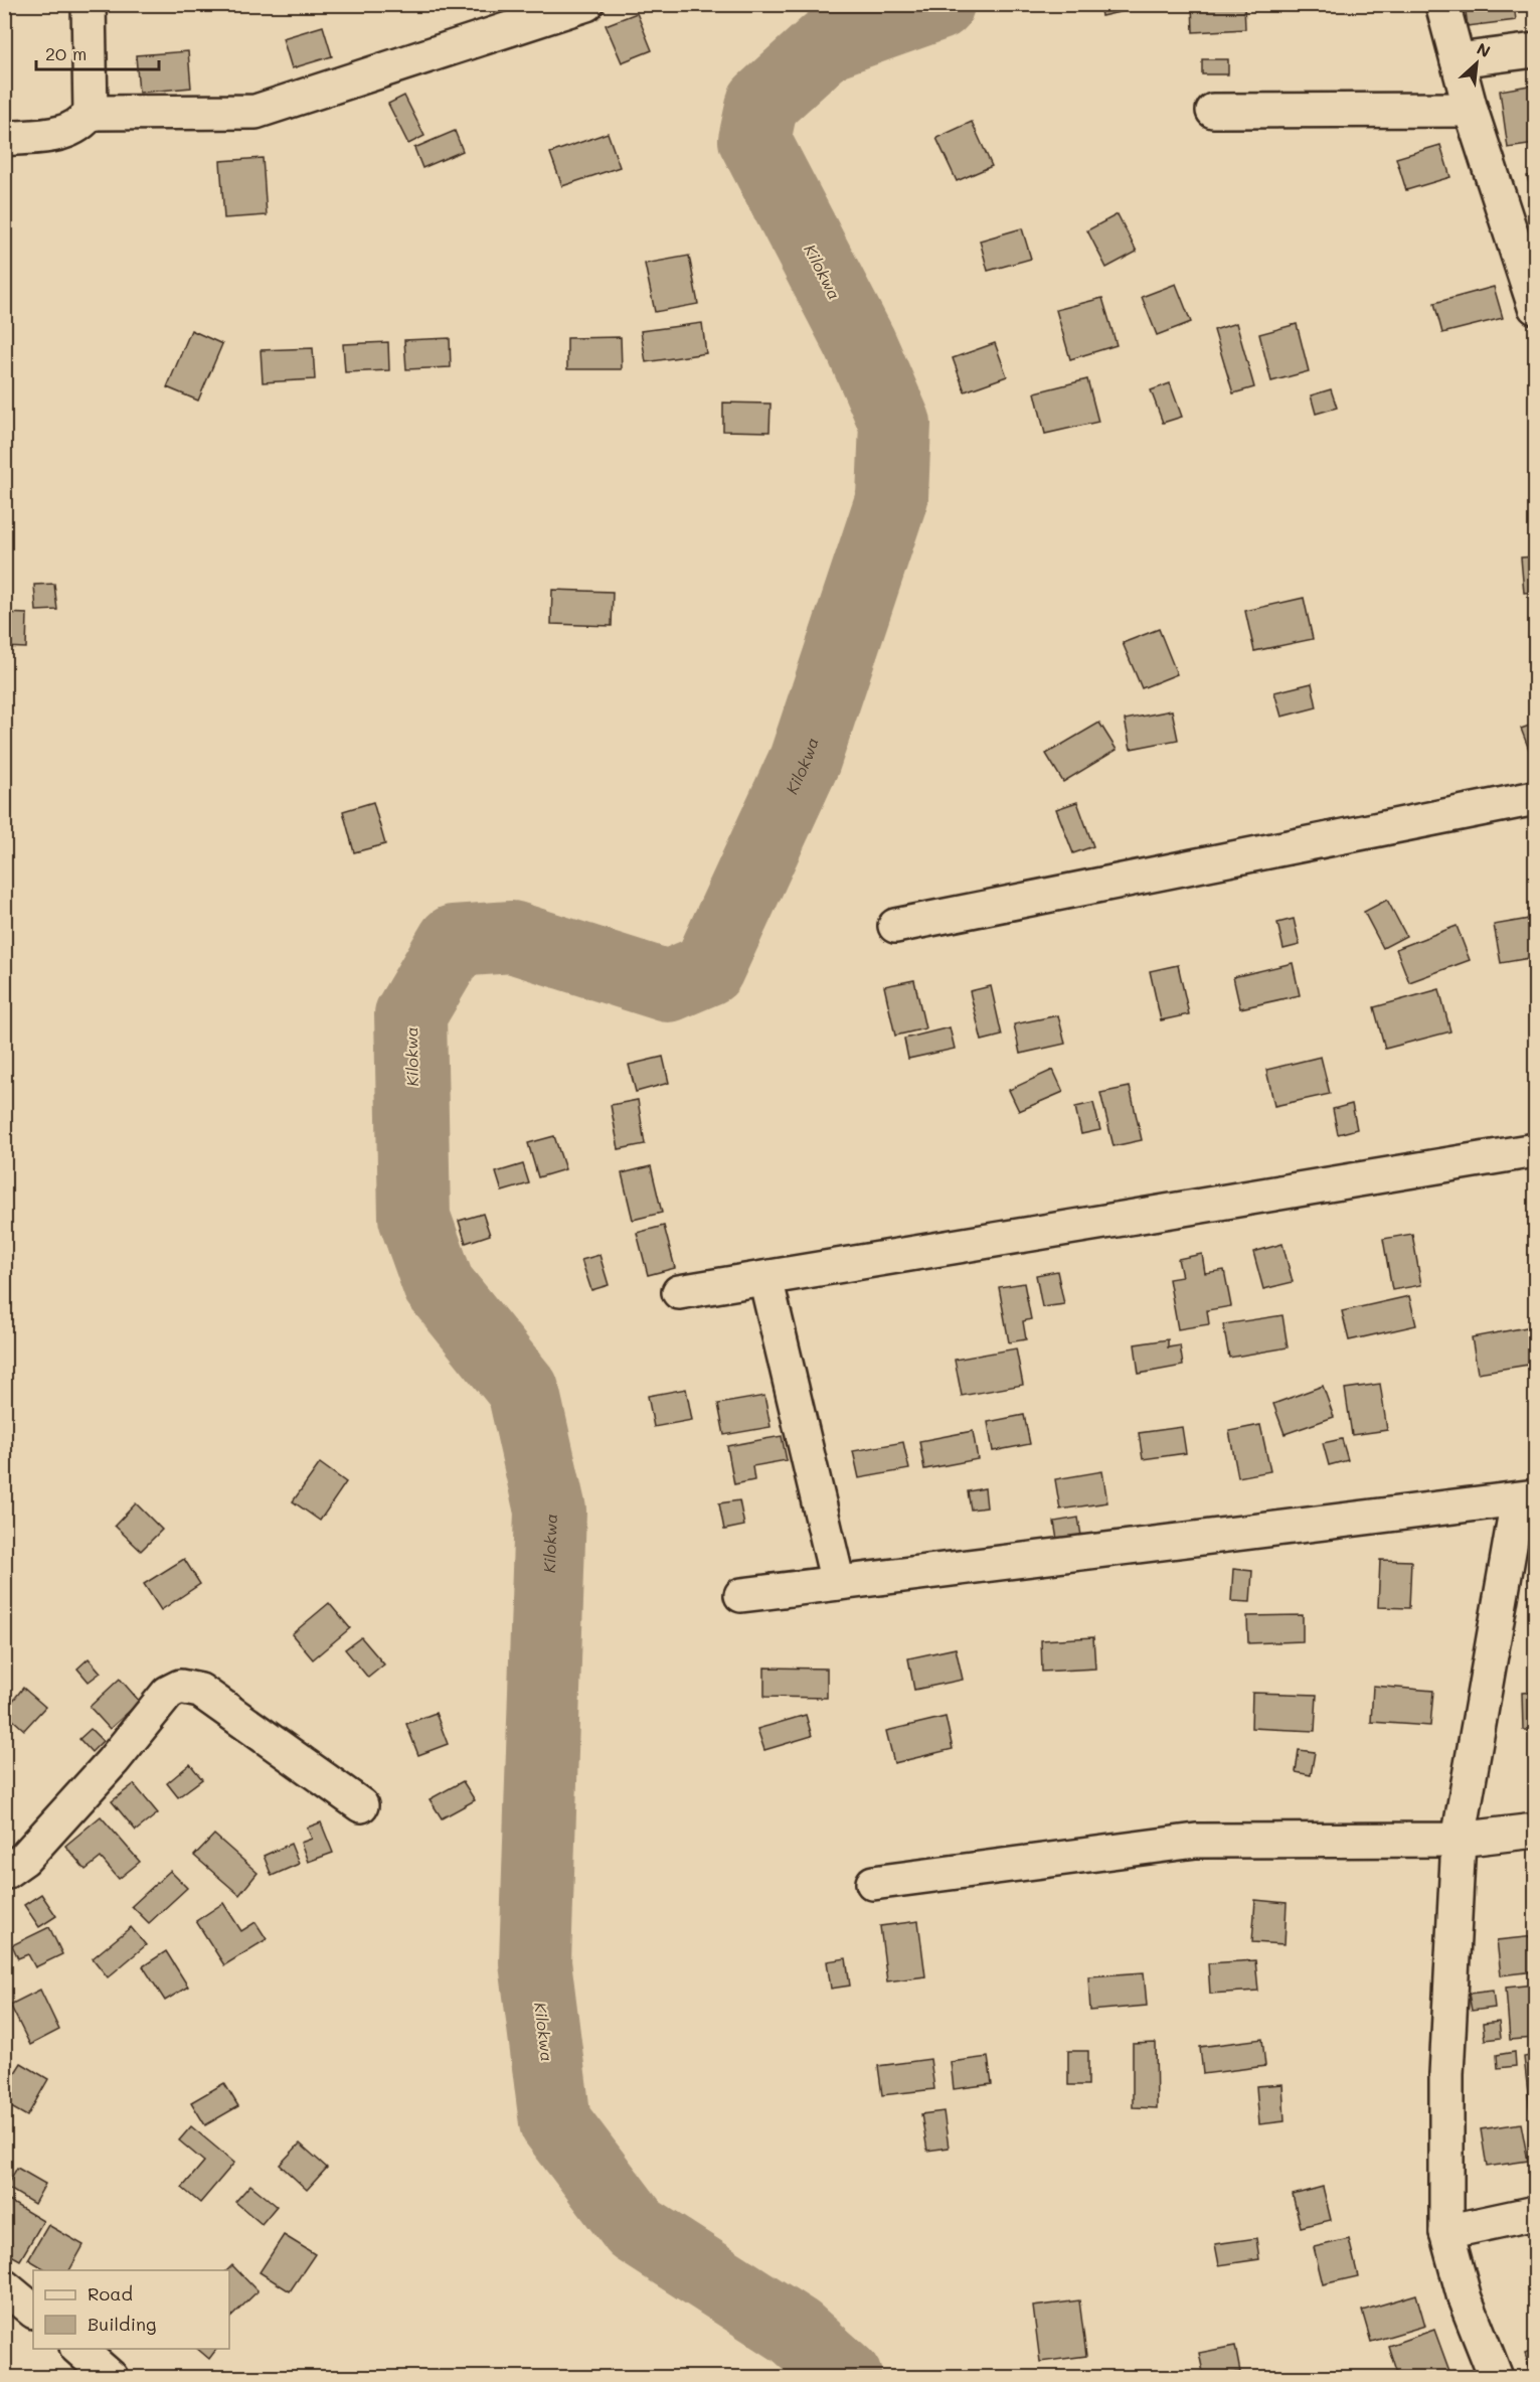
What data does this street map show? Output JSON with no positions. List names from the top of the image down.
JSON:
{
  "water": ["Kilokwa"],
  "legend": ["Road", "Building"],
  "scale_bar": "20 m",
  "north": "top right"
}
